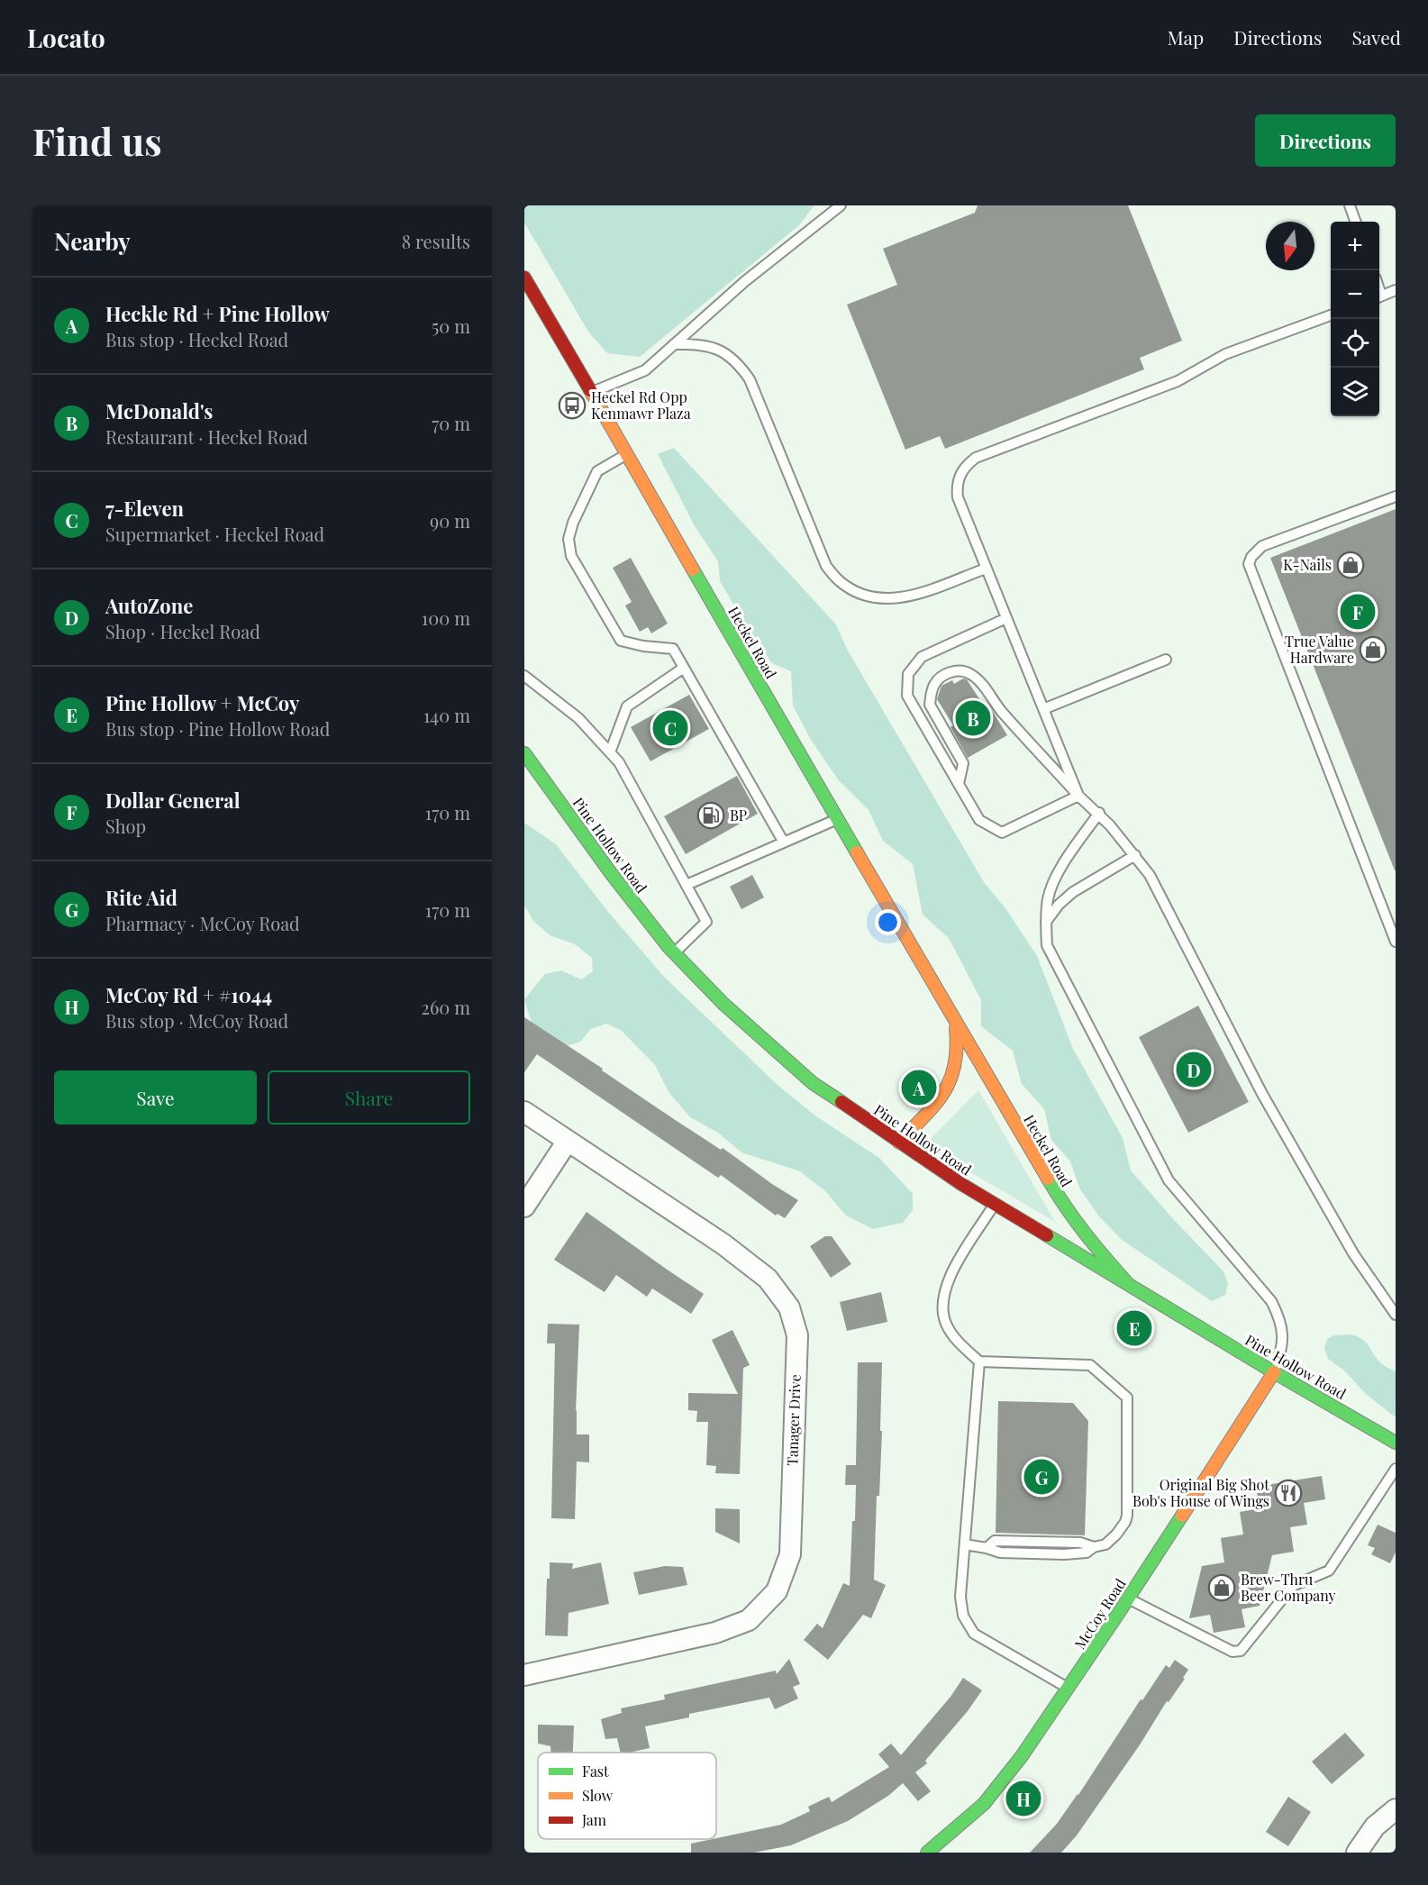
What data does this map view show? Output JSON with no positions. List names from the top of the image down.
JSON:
{
  "streets": {
    "street": [
      "Heckel Road",
      "Pine Hollow Road",
      "Tanager Drive",
      "McCoy Road"
    ]
  },
  "crossings": [
    ["Heckel Road", "Pine Hollow Road"],
    ["Pine Hollow Road", "McCoy Road"]
  ],
  "places": {
    "bus stop": ["Heckel Rd Opp Kenmawr Plaza"],
    "shop": ["K-Nails", "True Value Hardware", "Brew-Thru Beer Company"],
    "fuel station": ["BP"],
    "restaurant": ["Original Big Shot Bob's House of Wings"]
  },
  "legend": ["Fast", "Slow", "Jam"],
  "north": "bottom",
  "page": {
    "header": "Locato",
    "nav": ["Map", "Directions", "Saved"],
    "buttons": [
      "Directions",
      ["Save", "Share"]
    ],
    "title": "Find us",
    "heading": ["Nearby", "8 results"],
    "map_buttons": ["+", "−"],
    "list": [
      {
        "mark": "A",
        "name": "Heckle Rd + Pine Hollow",
        "note": "Bus stop · Heckel Road",
        "value": "50 m"
      },
      {
        "mark": "B",
        "name": "McDonald's",
        "note": "Restaurant · Heckel Road",
        "value": "70 m"
      },
      {
        "mark": "C",
        "name": "7-Eleven",
        "note": "Supermarket · Heckel Road",
        "value": "90 m"
      },
      {
        "mark": "D",
        "name": "AutoZone",
        "note": "Shop · Heckel Road",
        "value": "100 m"
      },
      {
        "mark": "E",
        "name": "Pine Hollow + McCoy",
        "note": "Bus stop · Pine Hollow Road",
        "value": "140 m"
      },
      {
        "mark": "F",
        "name": "Dollar General",
        "note": "Shop",
        "value": "170 m"
      },
      {
        "mark": "G",
        "name": "Rite Aid",
        "note": "Pharmacy · McCoy Road",
        "value": "170 m"
      },
      {
        "mark": "H",
        "name": "McCoy Rd + #1044",
        "note": "Bus stop · McCoy Road",
        "value": "260 m"
      }
    ],
    "pins": [
      "F",
      "B",
      "C",
      "D",
      "A",
      "E",
      "G",
      "H"
    ]
  }
}
